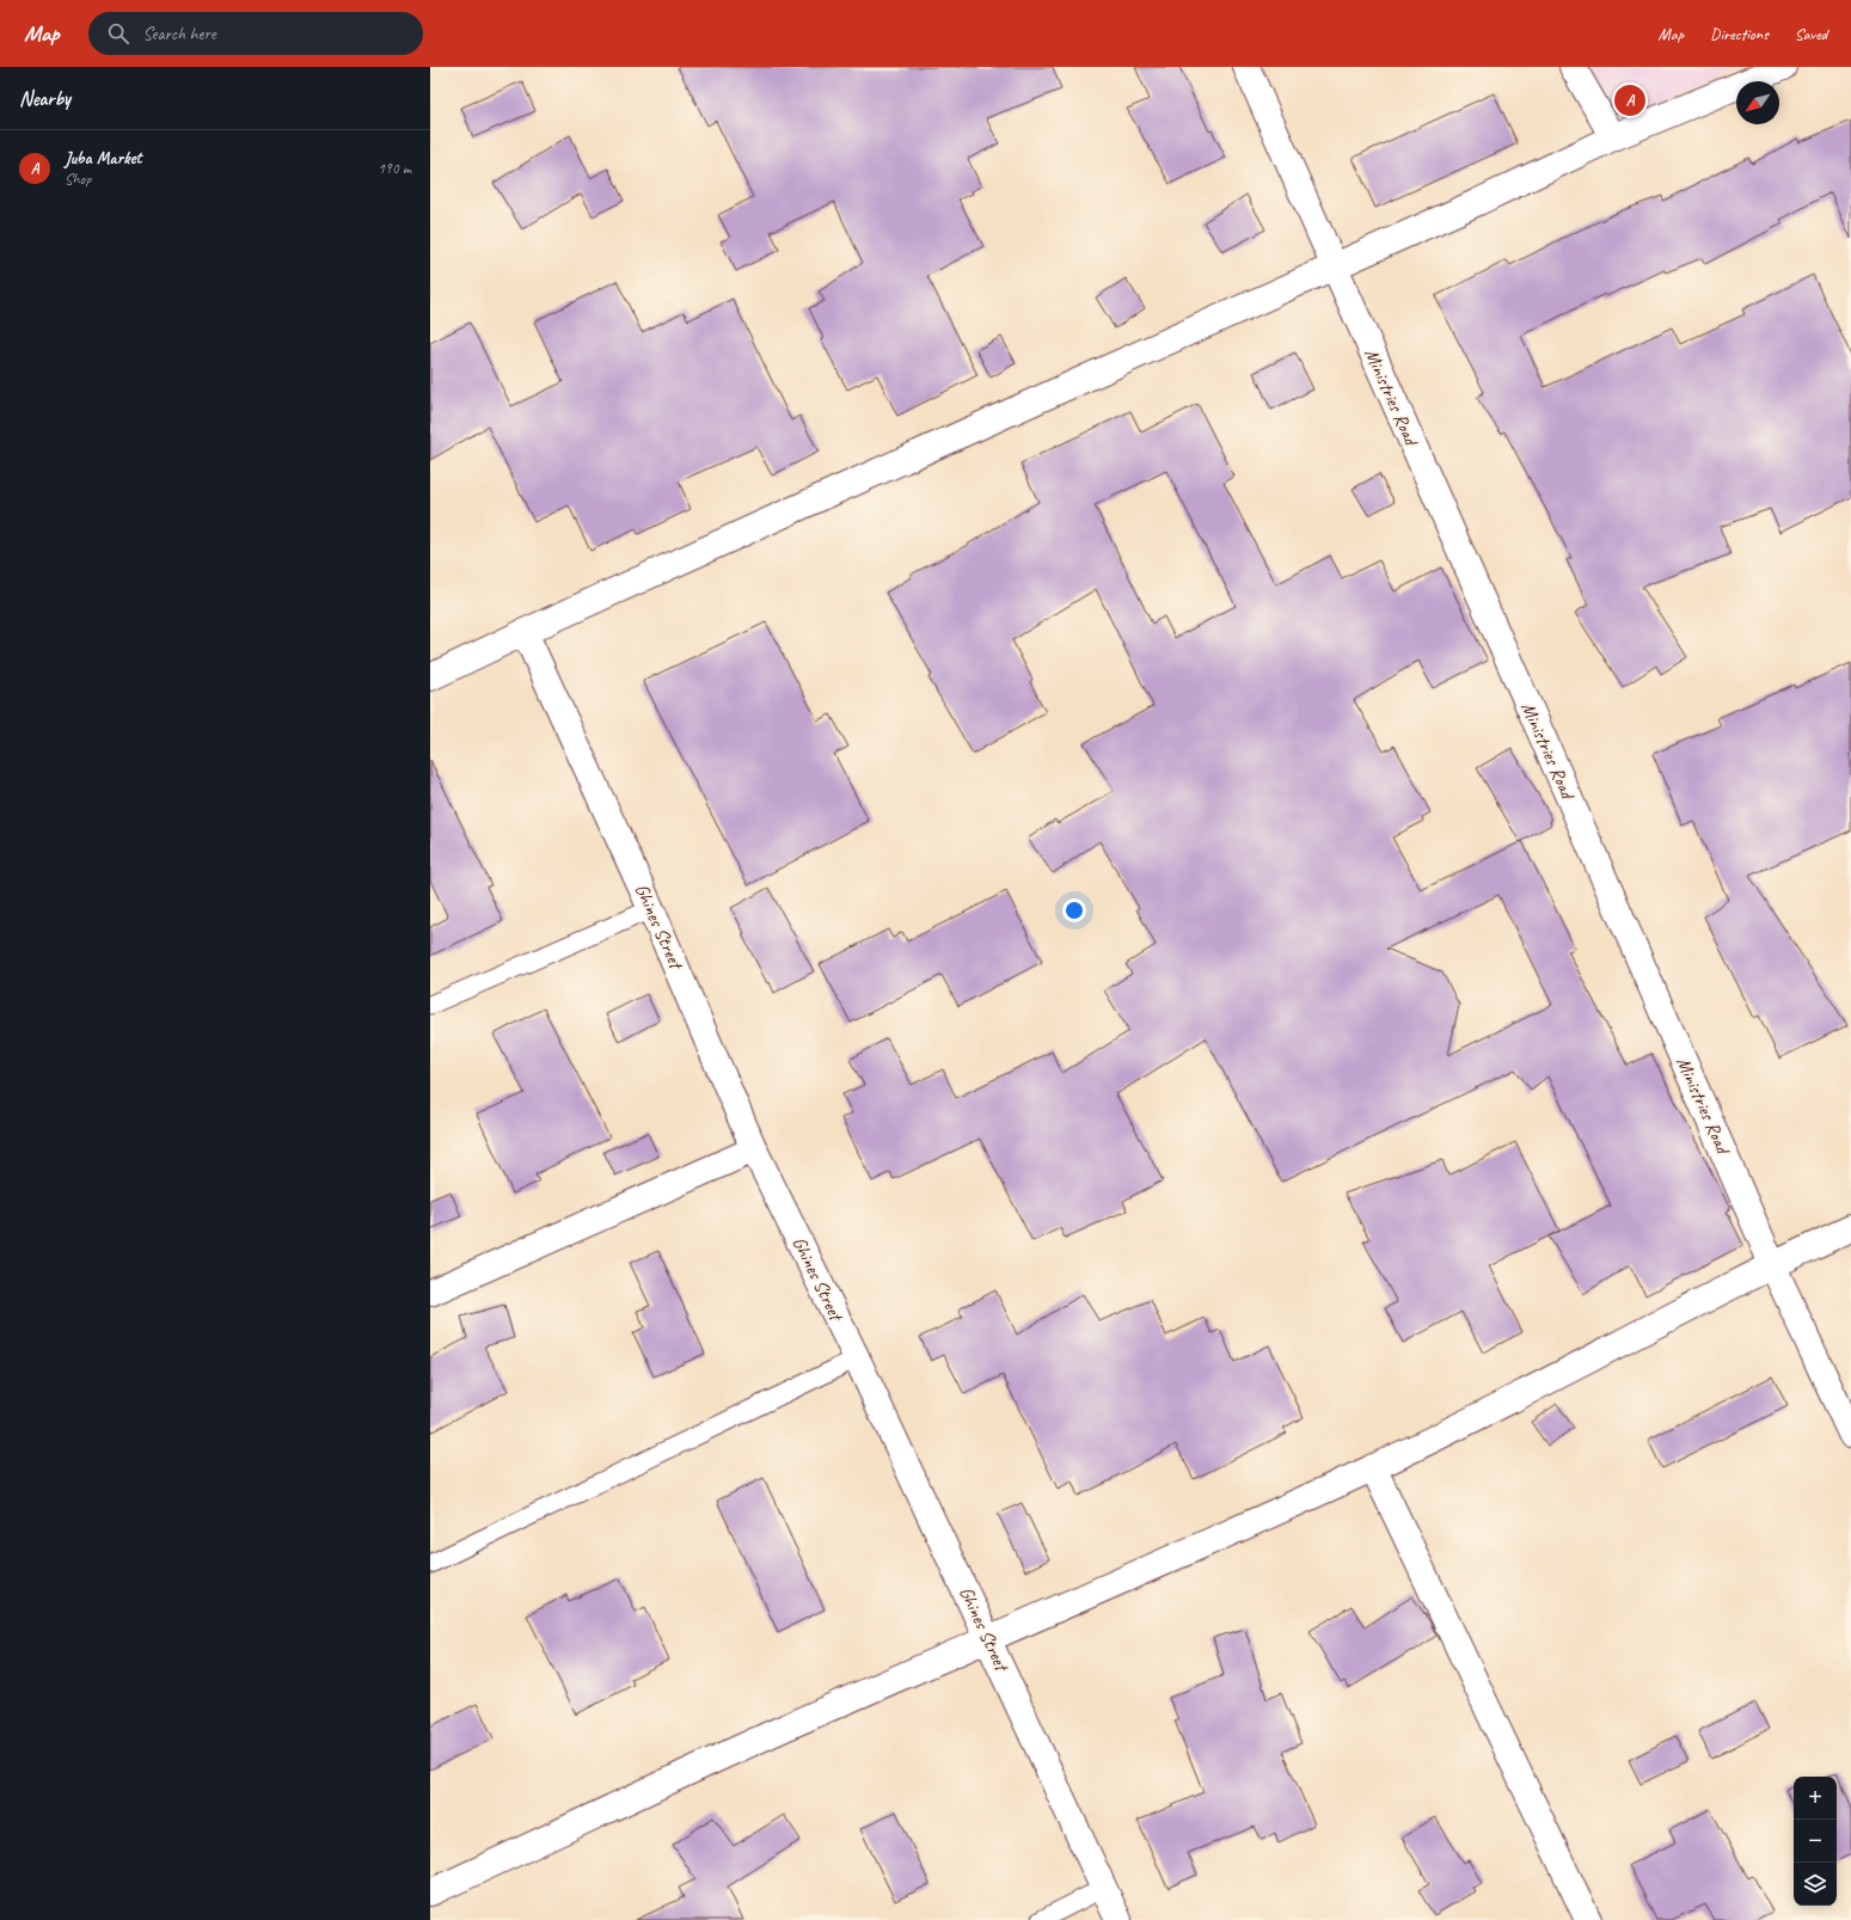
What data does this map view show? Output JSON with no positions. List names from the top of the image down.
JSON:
{
  "streets": {
    "street": ["Ministries Road", "Ghines Street"]
  },
  "north": "bottom left",
  "page": {
    "header": "Map",
    "search": "Search here",
    "nav": ["Map", "Directions", "Saved"],
    "heading": "Nearby",
    "pins": "A",
    "list": [
      {
        "mark": "A",
        "name": "Juba Market",
        "note": "Shop",
        "value": "190 m"
      }
    ],
    "map_buttons": ["+", "−"]
  }
}
